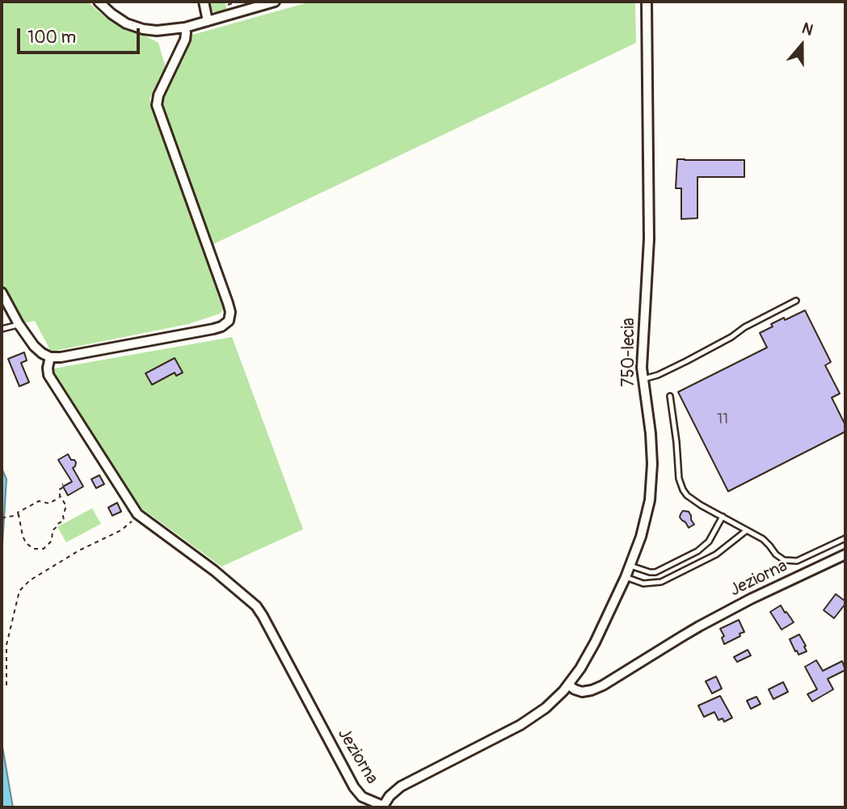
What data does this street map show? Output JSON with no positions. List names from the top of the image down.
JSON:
{
  "streets": {
    "street": ["750-lecia", "Jeziorna"]
  },
  "crossings": [
    ["750-lecia", "Jeziorna"]
  ],
  "house_numbers": ["11"],
  "scale_bar": "100 m",
  "north": "top"
}
